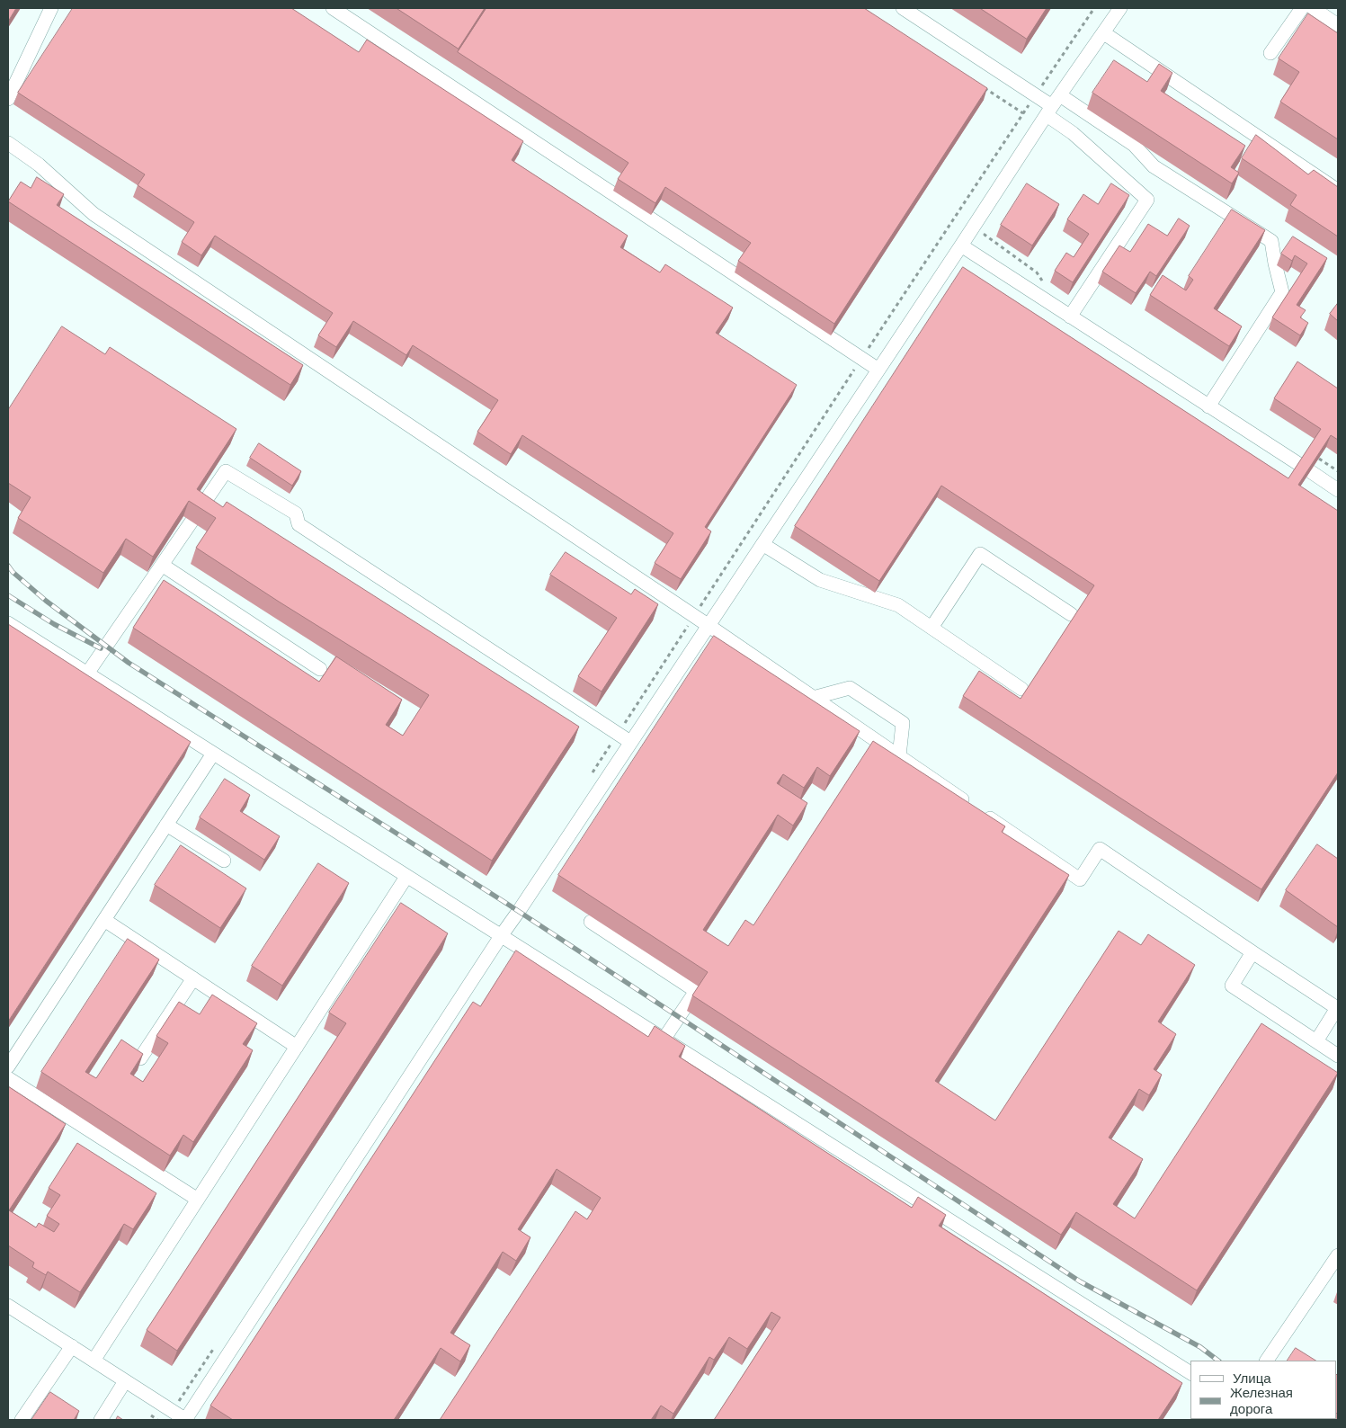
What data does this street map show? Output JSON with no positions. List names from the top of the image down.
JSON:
{
  "legend": ["Улица", "Железная дорога"]
}
